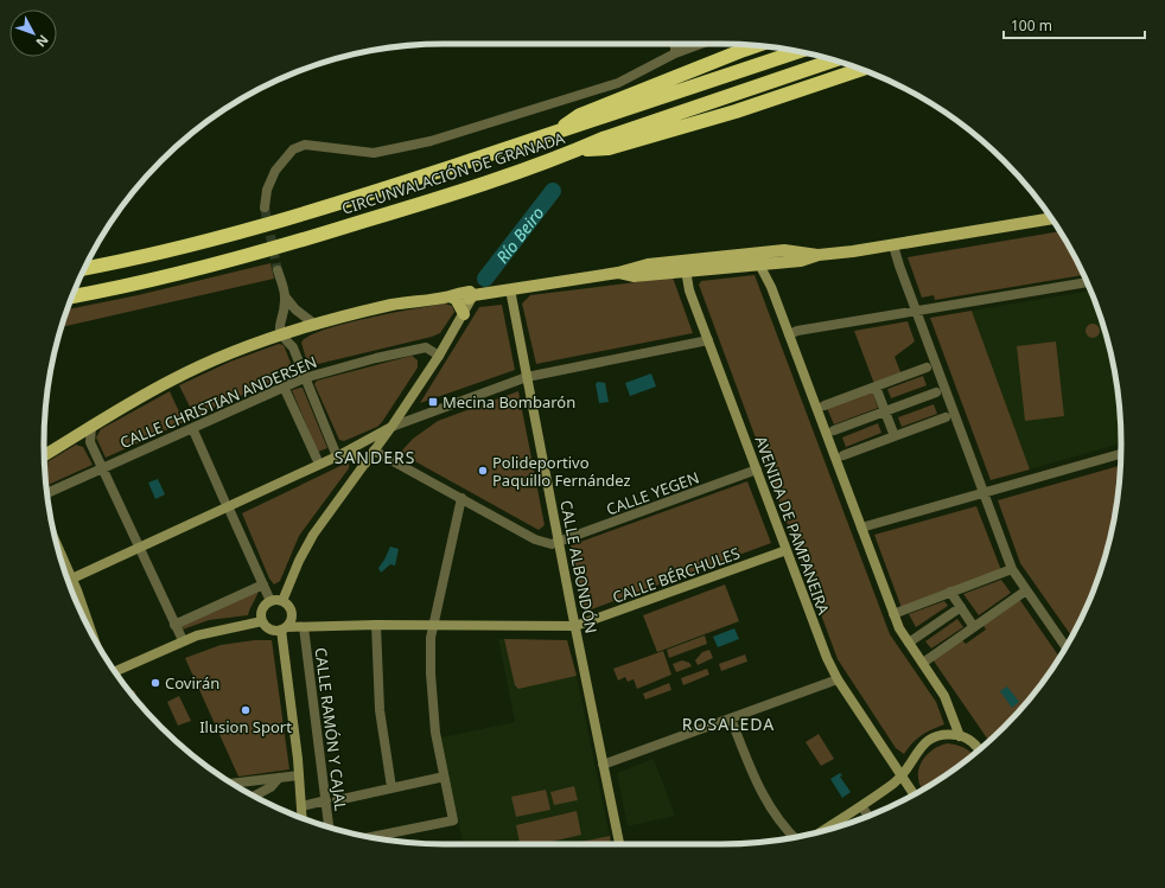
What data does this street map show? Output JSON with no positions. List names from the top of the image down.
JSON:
{
  "streets": {
    "highway": ["CIRCUNVALACIÓN DE GRANADA"],
    "street": [
      "CALLE CHRISTIAN ANDERSEN",
      "CALLE YEGEN",
      "AVENIDA DE PAMPANEIRA",
      "CALLE ALBONDÓN",
      "CALLE BÉRCHULES",
      "CALLE RAMÓN Y CAJAL"
    ]
  },
  "crossings": [
    ["CALLE YEGEN", "AVENIDA DE PAMPANEIRA"],
    ["CALLE YEGEN", "CALLE ALBONDÓN"],
    ["AVENIDA DE PAMPANEIRA", "CALLE BÉRCHULES"],
    ["CALLE ALBONDÓN", "CALLE BÉRCHULES"],
    ["CALLE BÉRCHULES", "CALLE RAMÓN Y CAJAL"]
  ],
  "districts": ["SANDERS", "ROSALEDA"],
  "water": ["Río Beiro"],
  "places": {
    "transit": ["Mecina Bombarón"],
    "other": ["Polideportivo Paquillo Fernández", "Covirán", "Ilusion Sport"]
  },
  "scale_bar": "100 m",
  "north": "bottom right"
}
